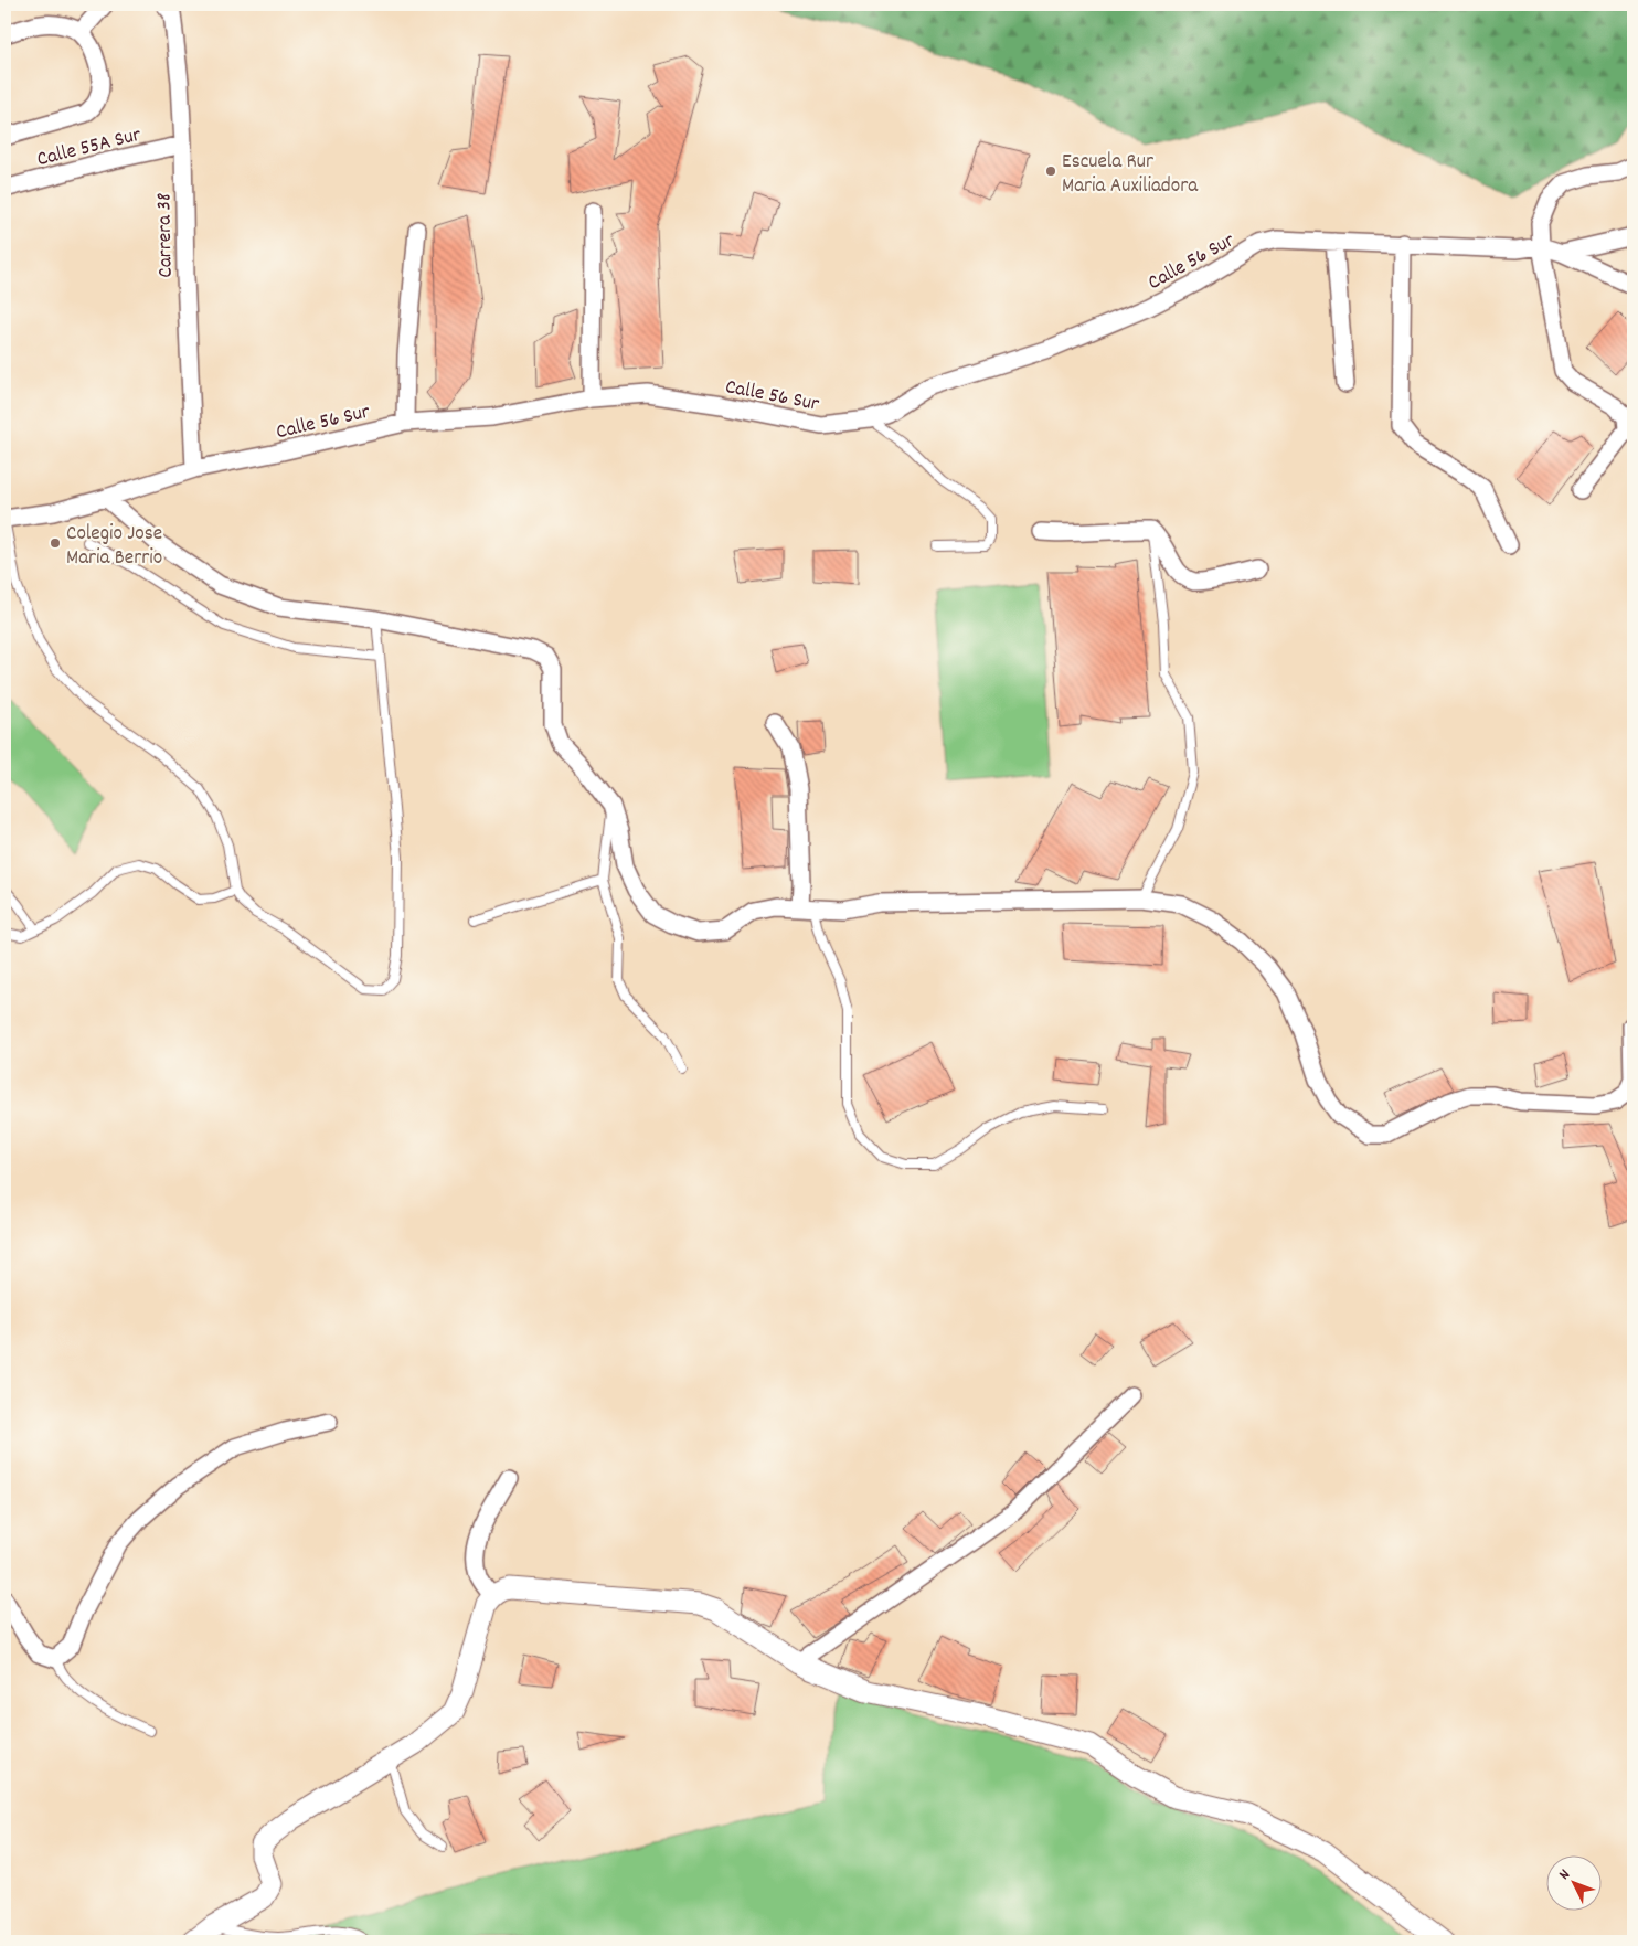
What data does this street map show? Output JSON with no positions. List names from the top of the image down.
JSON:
{
  "streets": {
    "street": ["Calle 55A Sur", "Carrera 38", "Calle 56 Sur"]
  },
  "crossings": [
    ["Calle 55A Sur", "Carrera 38"],
    ["Carrera 38", "Calle 56 Sur"]
  ],
  "places": ["Escuela Rur Maria Auxiliadora", "Colegio Jose Maria Berrio"],
  "north": "top left"
}
